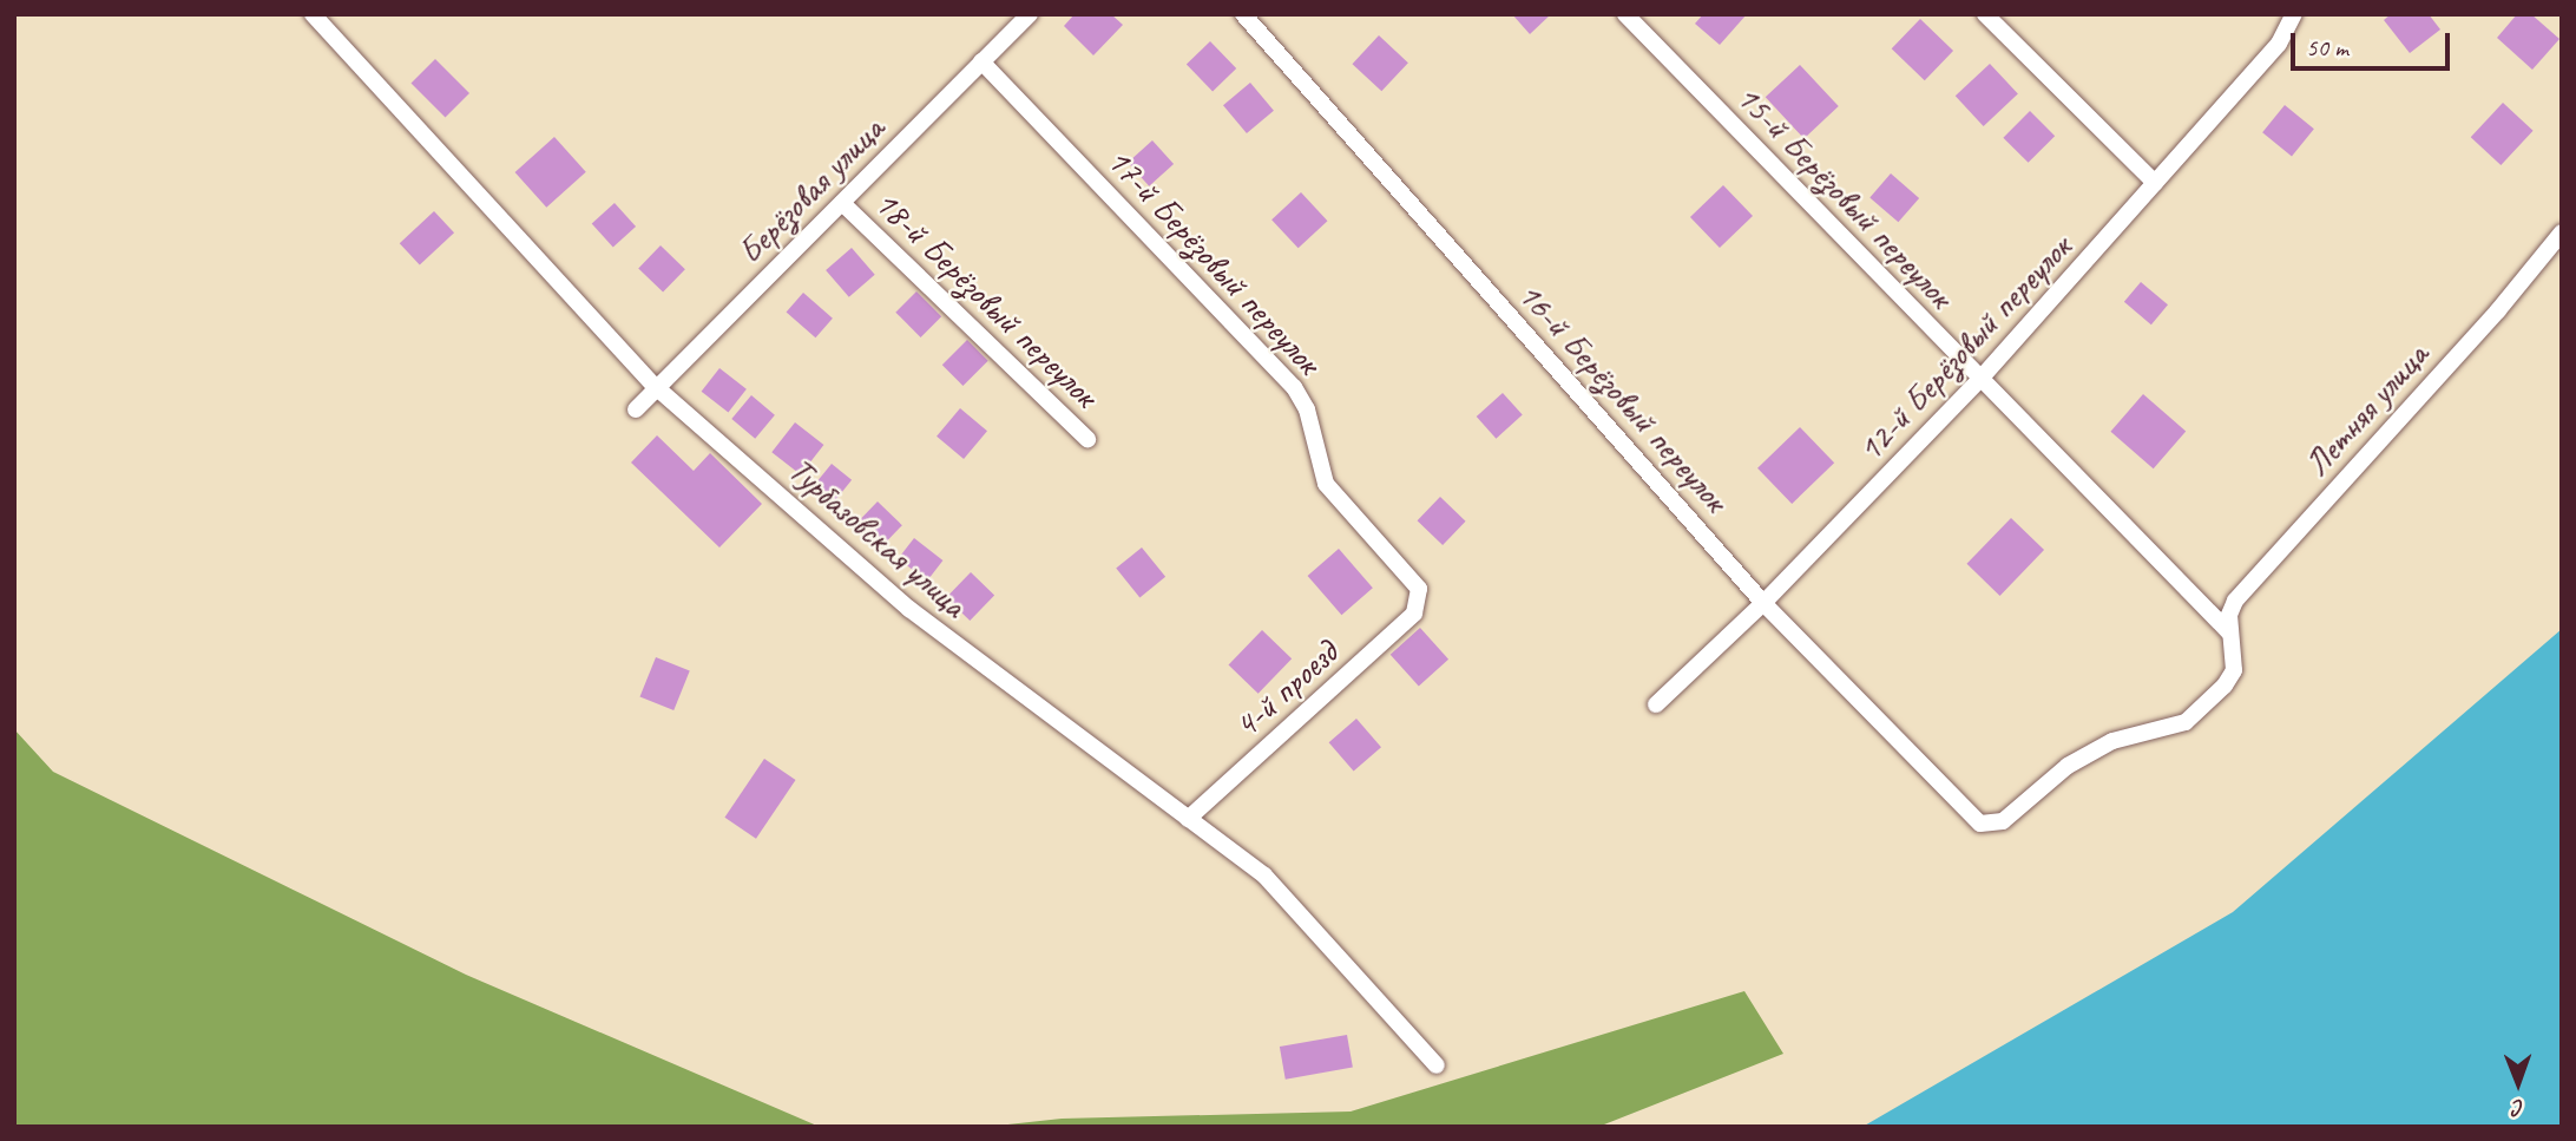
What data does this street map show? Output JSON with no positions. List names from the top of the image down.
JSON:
{
  "streets": {
    "street": [
      "Берёзовая улица",
      "15-й Берёзовый переулок",
      "17-й Берёзовый переулок",
      "18-й Берёзовый переулок",
      "12-й Берёзовый переулок",
      "16-й Берёзовый переулок",
      "Летняя улица",
      "Турбазовская улица",
      "4-й проезд"
    ]
  },
  "crossings": [
    ["Берёзовая улица", "17-й Берёзовый переулок"],
    ["Берёзовая улица", "18-й Берёзовый переулок"],
    ["Берёзовая улица", "Турбазовская улица"],
    ["15-й Берёзовый переулок", "12-й Берёзовый переулок"],
    ["15-й Берёзовый переулок", "16-й Берёзовый переулок"],
    ["15-й Берёзовый переулок", "Летняя улица"],
    ["17-й Берёзовый переулок", "4-й проезд"],
    ["12-й Берёзовый переулок", "16-й Берёзовый переулок"],
    ["16-й Берёзовый переулок", "Летняя улица"],
    ["Турбазовская улица", "4-й проезд"]
  ],
  "scale_bar": "50 m",
  "north": "bottom"
}
